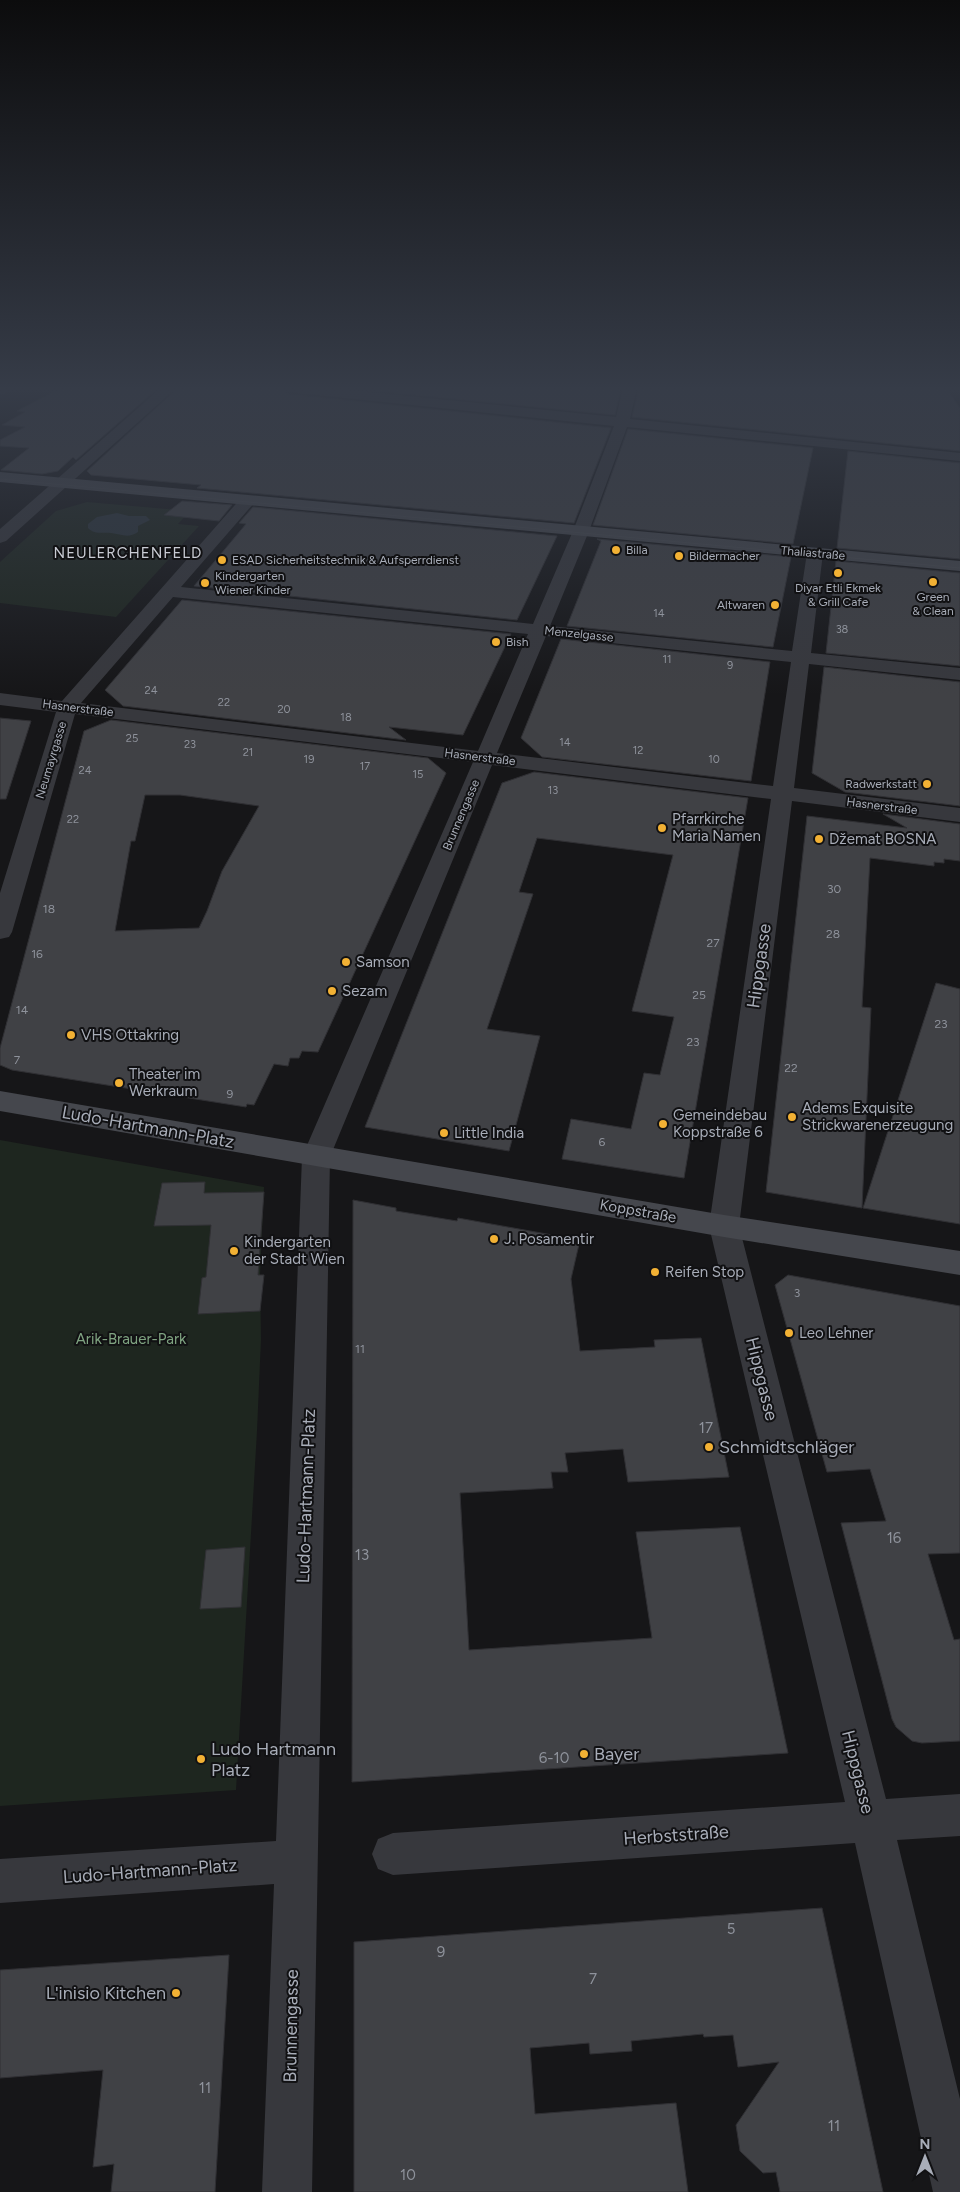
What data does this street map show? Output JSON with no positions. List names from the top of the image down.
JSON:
{
  "streets": {
    "main road": ["Thaliastraße", "Ludo-Hartmann-Platz", "Koppstraße"],
    "street": [
      "Menzelgasse",
      "Hasnerstraße",
      "Neumayrgasse",
      "Brunnengasse",
      "Hippgasse",
      "Herbststraße"
    ]
  },
  "crossings": [
    ["Thaliastraße", "Neumayrgasse"],
    ["Thaliastraße", "Brunnengasse"],
    ["Thaliastraße", "Hippgasse"],
    ["Menzelgasse", "Neumayrgasse"],
    ["Menzelgasse", "Brunnengasse"],
    ["Menzelgasse", "Hippgasse"],
    ["Hasnerstraße", "Neumayrgasse"],
    ["Hasnerstraße", "Brunnengasse"],
    ["Hasnerstraße", "Hippgasse"],
    ["Brunnengasse", "Ludo-Hartmann-Platz"],
    ["Brunnengasse", "Koppstraße"],
    ["Hippgasse", "Koppstraße"],
    ["Hippgasse", "Herbststraße"],
    ["Ludo-Hartmann-Platz", "Koppstraße"]
  ],
  "districts": ["NEULERCHENFELD"],
  "parks": ["Arik-Brauer-Park"],
  "places": [
    "Billa",
    "Bildermacher",
    "ESAD Sicherheitstechnik & Aufsperrdienst",
    "Diyar Etli Ekmek & Grill Cafe",
    "Green & Clean",
    "Kindergarten Wiener Kinder",
    "Altwaren",
    "Bish",
    "Radwerkstatt",
    "Pfarrkirche Maria Namen",
    "Džemat BOSNA",
    "Samson",
    "Sezam",
    "VHS Ottakring",
    "Theater im Werkraum",
    "Adems Exquisite Strickwarenerzeugung",
    "Gemeindebau Koppstraße 6",
    "Little India",
    "J. Posamentir",
    "Kindergarten der Stadt Wien",
    "Reifen Stop",
    "Leo Lehner",
    "Schmidtschläger",
    "Bayer",
    "Ludo Hartmann Platz",
    "L'inisio Kitchen"
  ],
  "house_numbers": [
    "14",
    "38",
    "11",
    "9",
    "24",
    "22",
    "20",
    "18",
    "25",
    "14",
    "23",
    "12",
    "21",
    "19",
    "10",
    "17",
    "24",
    "15",
    "13",
    "22",
    "30",
    "18",
    "28",
    "27",
    "16",
    "25",
    "14",
    "23",
    "23",
    "7",
    "22",
    "9",
    "6",
    "3",
    "11",
    "17",
    "16",
    "13",
    "6-10",
    "5",
    "9",
    "7",
    "11",
    "11",
    "10"
  ],
  "north": "top"
}
